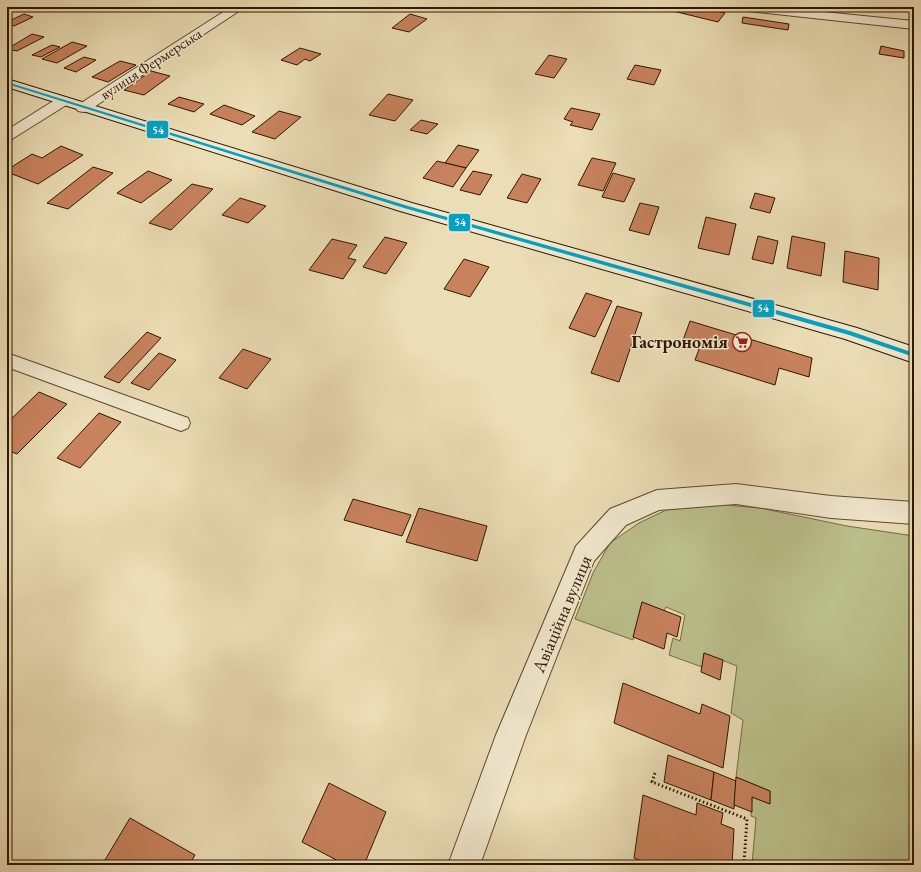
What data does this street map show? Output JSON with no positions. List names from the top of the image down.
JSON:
{
  "streets": {
    "street": ["вулиця Фермерська", "Авіаційна вулиця"]
  },
  "places": {
    "supermarket": ["Гастрономія"]
  },
  "lines": ["transit line 54"]
}
